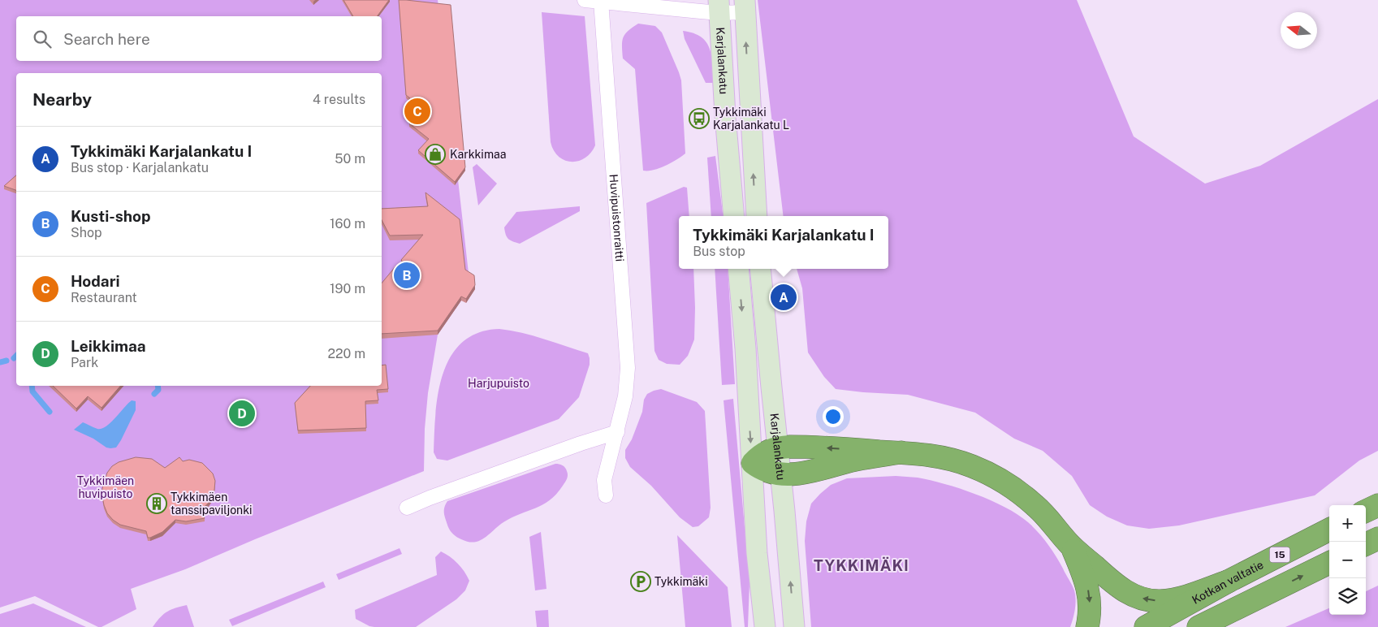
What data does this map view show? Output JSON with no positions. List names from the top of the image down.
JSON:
{
  "streets": {
    "highway": ["15", "Kotkan valtatie"],
    "main road": ["Karjalankatu"],
    "street": ["Huvipuistonraitti"]
  },
  "districts": ["TYKKIMÄKI"],
  "parks": ["Harjupuisto", "Tykkimäen huvipuisto"],
  "places": {
    "bus stop": ["Tykkimäki Karjalankatu L"],
    "shop": ["Karkkimaa"],
    "building": ["Tykkimäen tanssipaviljonki"],
    "parking": ["Tykkimäki"]
  },
  "north": "left",
  "page": {
    "search": "Search here",
    "heading": ["Nearby", "4 results"],
    "pins": [
      "C",
      "B",
      "A",
      "D"
    ],
    "list": [
      {
        "mark": "A",
        "name": "Tykkimäki Karjalankatu I",
        "note": "Bus stop · Karjalankatu",
        "value": "50 m"
      },
      {
        "mark": "B",
        "name": "Kusti-shop",
        "note": "Shop",
        "value": "160 m"
      },
      {
        "mark": "C",
        "name": "Hodari",
        "note": "Restaurant",
        "value": "190 m"
      },
      {
        "mark": "D",
        "name": "Leikkimaa",
        "note": "Park",
        "value": "220 m"
      }
    ],
    "popup": ["Tykkimäki Karjalankatu I", "Bus stop"],
    "map_buttons": ["+", "−"]
  }
}
